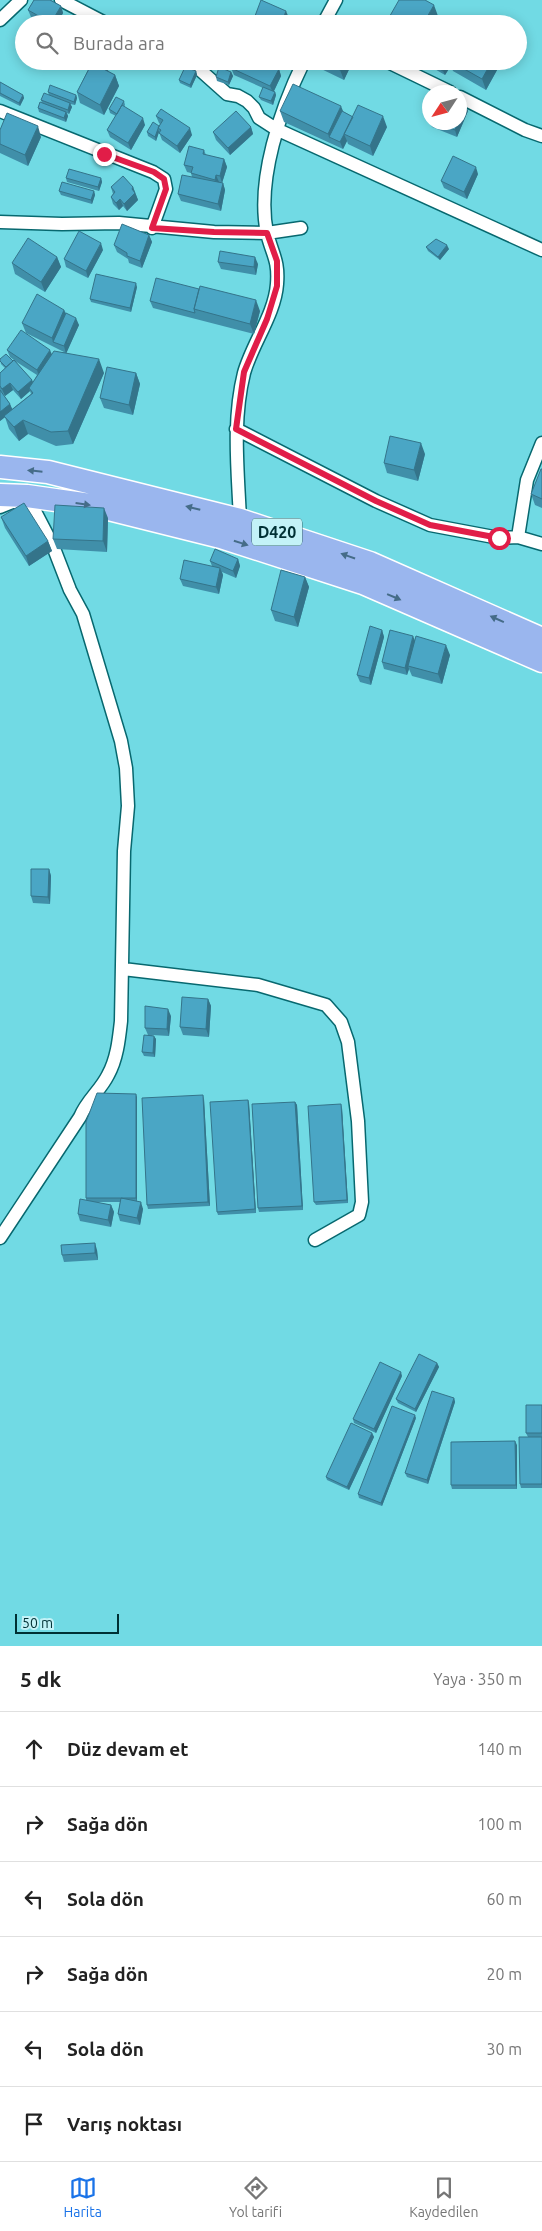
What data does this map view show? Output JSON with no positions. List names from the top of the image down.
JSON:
{
  "streets": {
    "highway": ["D420"]
  },
  "scale_bar": "50 m",
  "north": "bottom left",
  "page": {
    "search": "Burada ara",
    "scale": "50 m",
    "heading": ["5 dk", "Yaya · 350 m"],
    "list": [
      ["Düz devam et", "140 m"],
      ["Sağa dön", "100 m"],
      ["Sola dön", "60 m"],
      ["Sağa dön", "20 m"],
      ["Sola dön", "30 m"],
      "Varış noktası"
    ],
    "nav": ["Harita", "Yol tarifi", "Kaydedilen"]
  }
}
